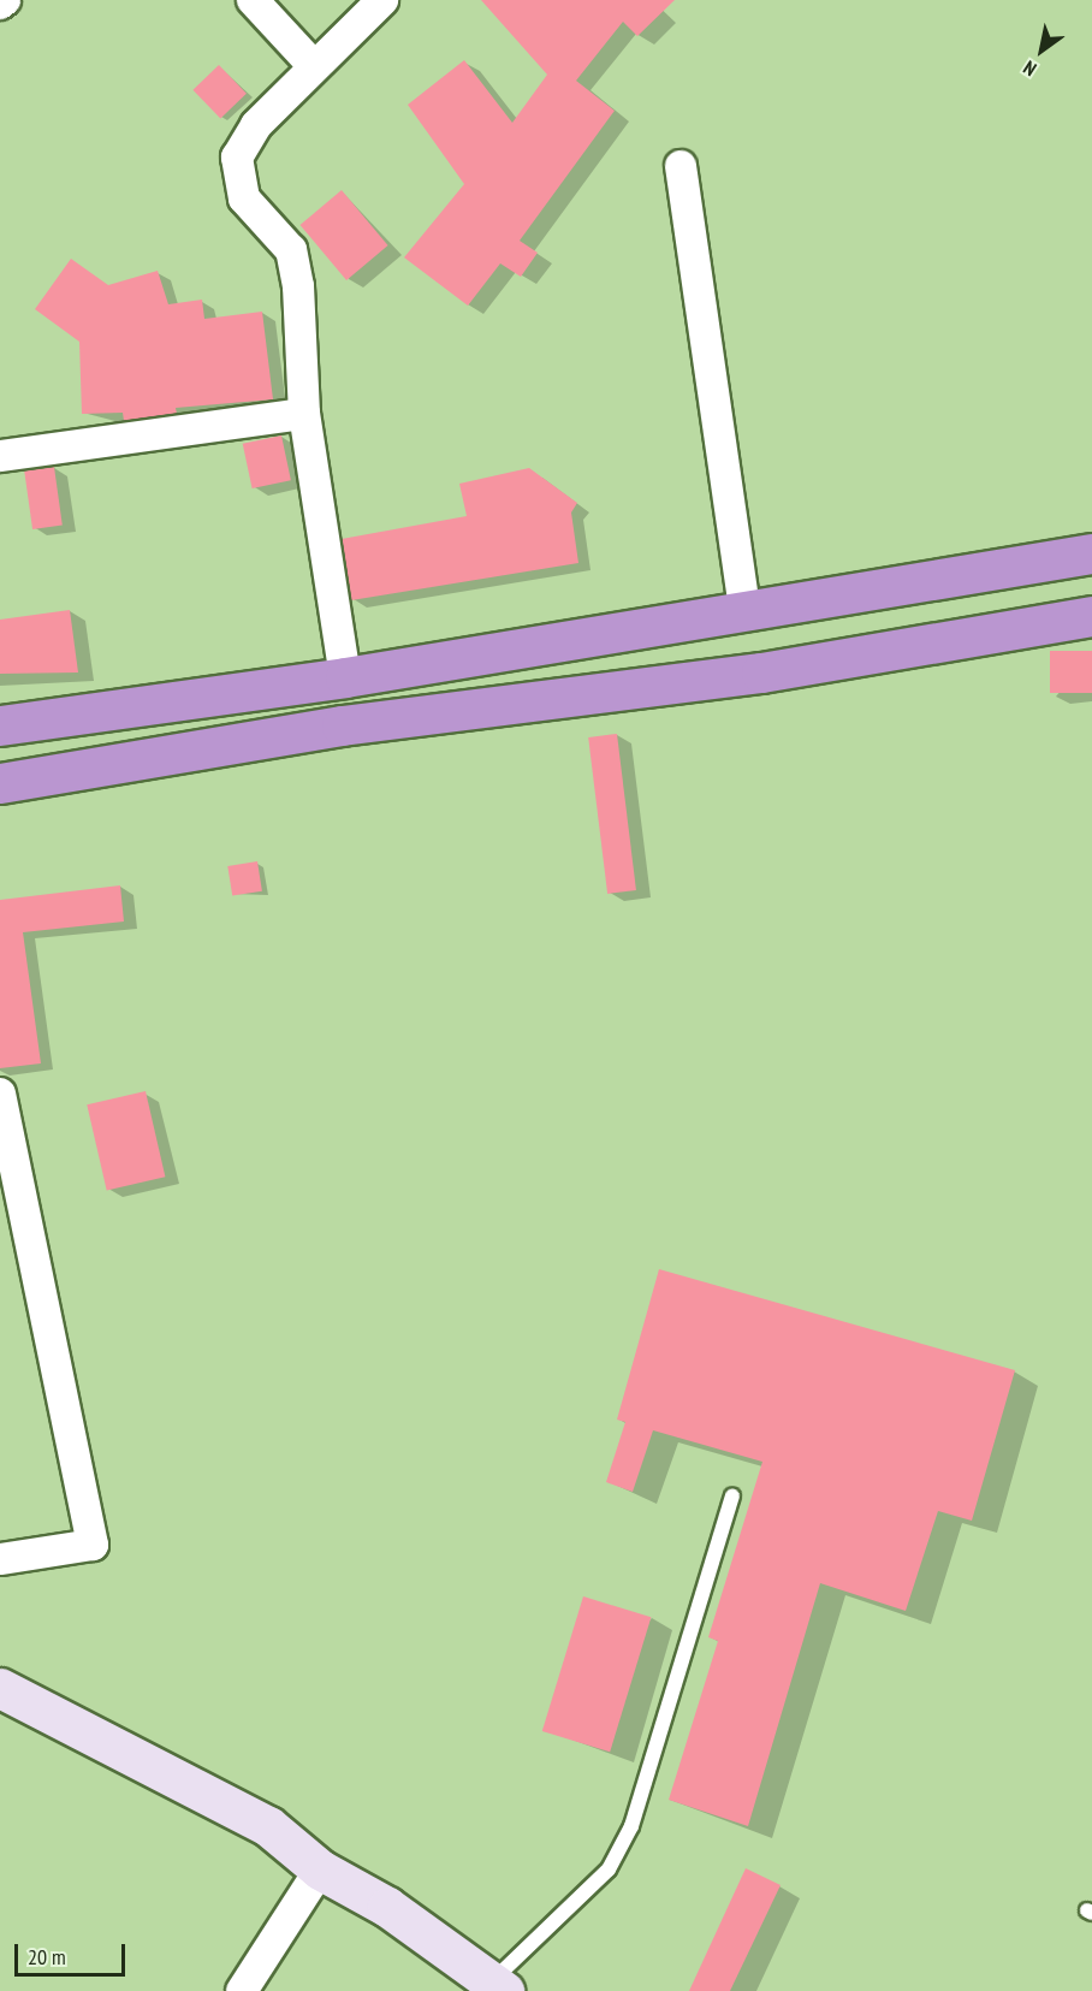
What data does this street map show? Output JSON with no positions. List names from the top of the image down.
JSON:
{
  "scale_bar": "20 m",
  "north": "bottom left"
}
